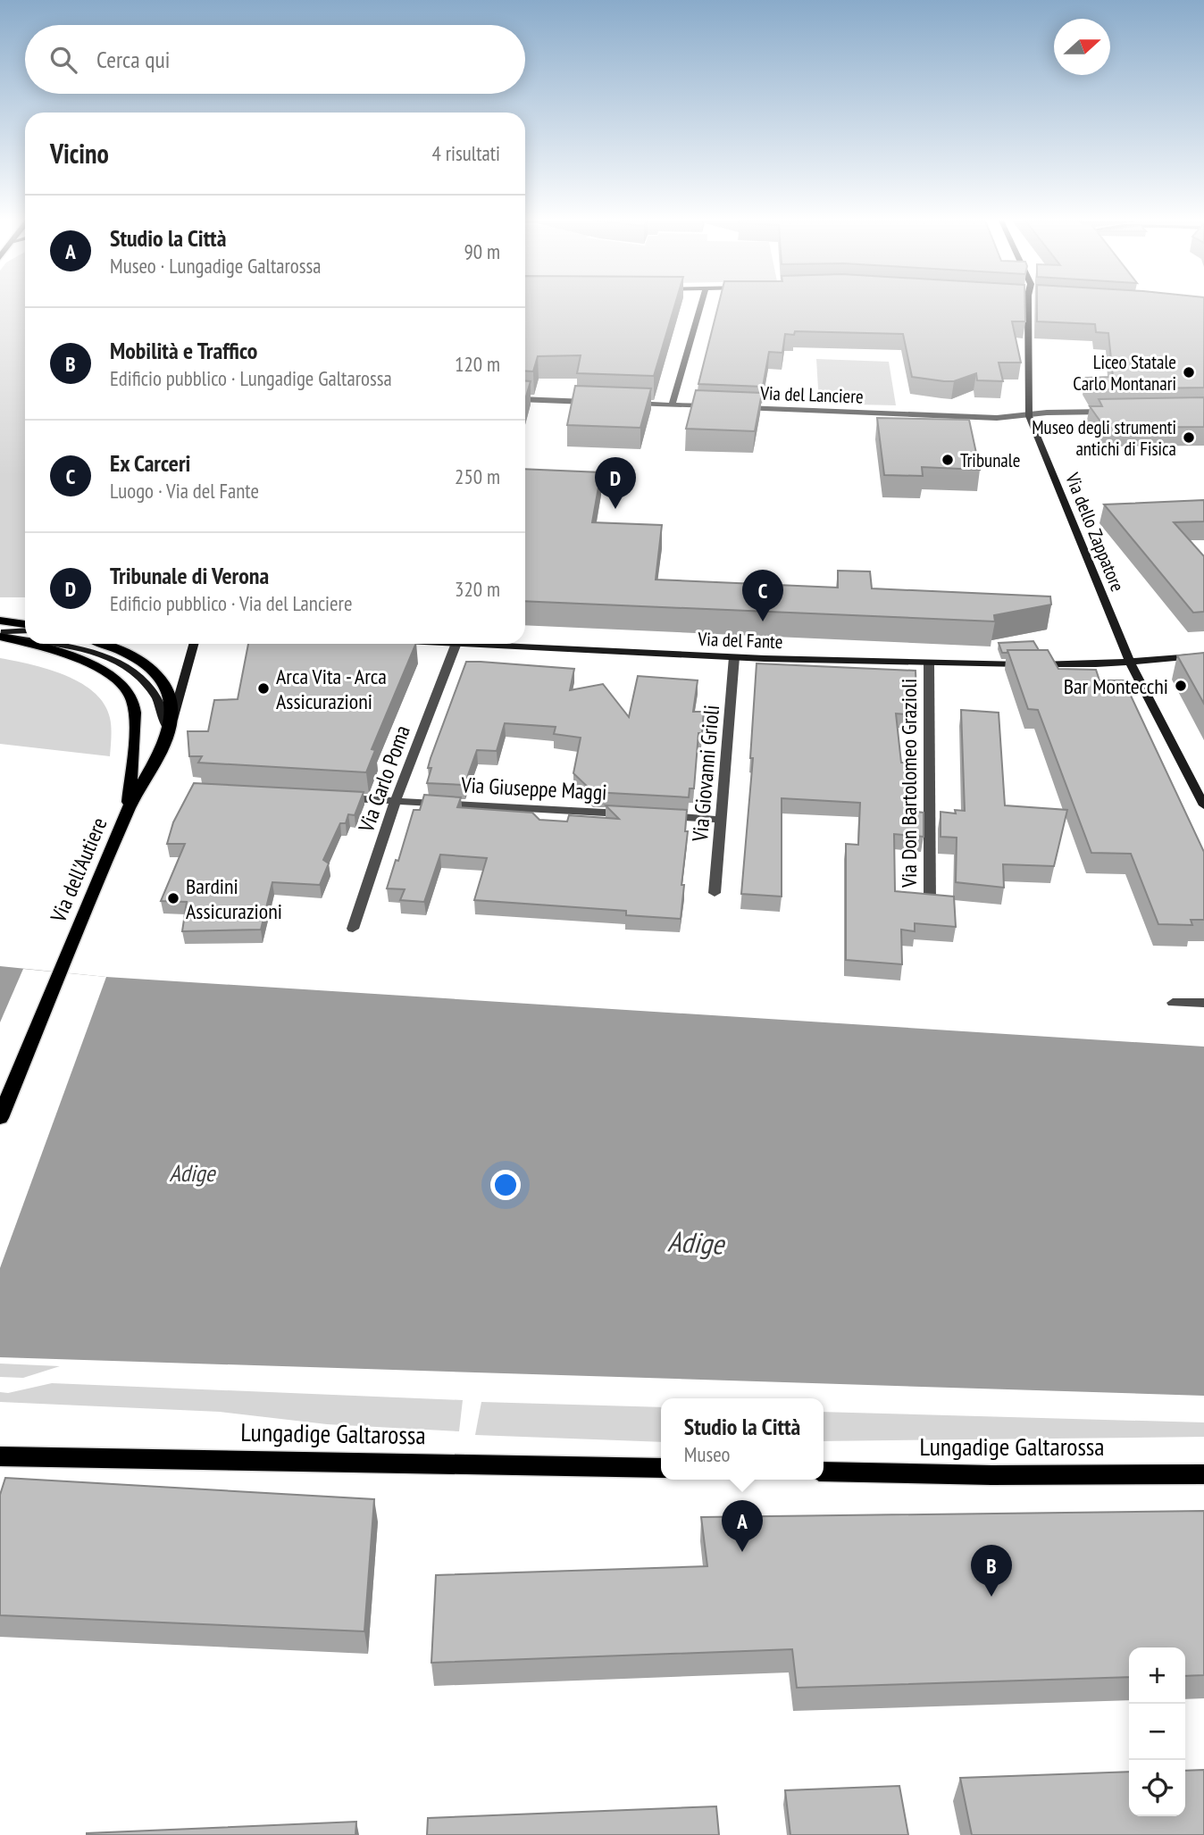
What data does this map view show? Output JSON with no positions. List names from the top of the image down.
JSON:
{
  "streets": {
    "main road": ["Via dell'Autiere", "Lungadige Galtarossa"],
    "street": [
      "Via del Lanciere",
      "Via dello Zappatore",
      "Via del Fante",
      "Via Giovanni Grioli",
      "Via Carlo Poma",
      "Via Don Bartolomeo Grazioli",
      "Via Giuseppe Maggi"
    ]
  },
  "crossings": [
    ["Via del Lanciere", "Via dello Zappatore"],
    ["Via dello Zappatore", "Via del Fante"],
    ["Via del Fante", "Via Giovanni Grioli"],
    ["Via del Fante", "Via Don Bartolomeo Grazioli"],
    ["Via Carlo Poma", "Via Giuseppe Maggi"]
  ],
  "water": ["Adige"],
  "places": [
    "Liceo Statale Carlo Montanari",
    "Museo degli strumenti antichi di Fisica",
    "Tribunale",
    "Bar Montecchi",
    "Arca Vita - Arca Assicurazioni",
    "Bardini Assicurazioni"
  ],
  "north": "right",
  "page": {
    "search": "Cerca qui",
    "heading": ["Vicino", "4 risultati"],
    "list": [
      {
        "mark": "A",
        "name": "Studio la Città",
        "note": "Museo · Lungadige Galtarossa",
        "value": "90 m"
      },
      {
        "mark": "B",
        "name": "Mobilità e Traffico",
        "note": "Edificio pubblico · Lungadige Galtarossa",
        "value": "120 m"
      },
      {
        "mark": "C",
        "name": "Ex Carceri",
        "note": "Luogo · Via del Fante",
        "value": "250 m"
      },
      {
        "mark": "D",
        "name": "Tribunale di Verona",
        "note": "Edificio pubblico · Via del Lanciere",
        "value": "320 m"
      }
    ],
    "pins": [
      "D",
      "C",
      "A",
      "B"
    ],
    "popup": ["Studio la Città", "Museo"],
    "map_buttons": ["+", "−"]
  }
}
